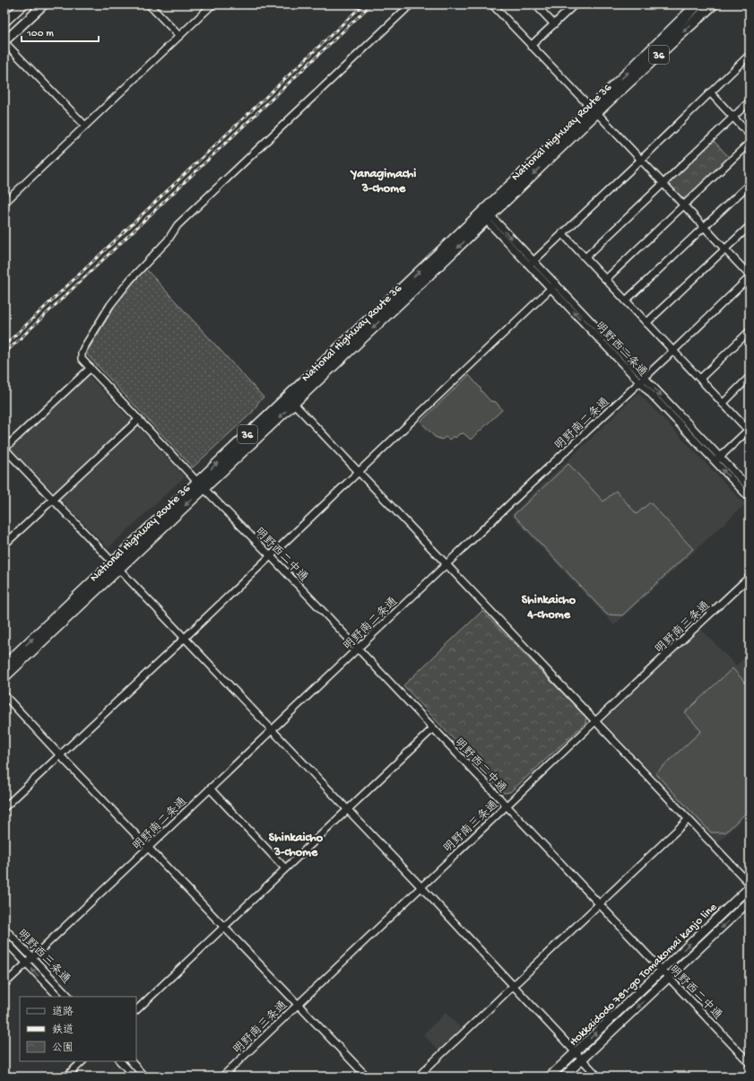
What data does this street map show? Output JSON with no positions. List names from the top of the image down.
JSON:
{
  "streets": {
    "highway": ["36", "National Highway Route 36"],
    "main road": ["Hokkaidodo 781-go Tomakomai kanjo line"],
    "street": [
      "明野西二条通",
      "明野南二条通",
      "明野西二中通",
      "明野南三条通",
      "明野西三条通"
    ]
  },
  "crossings": [
    ["National Highway Route 36", "明野西二条通"],
    ["National Highway Route 36", "明野西二中通"],
    ["明野西二条通", "明野南二条通"],
    ["明野南二条通", "明野西二中通"],
    ["明野南二条通", "明野西三条通"],
    ["明野西二中通", "明野南三条通"],
    ["明野西二中通", "Hokkaidodo 781-go Tomakomai kanjo line"]
  ],
  "districts": ["Yanagimachi 3-chome", "Shinkaicho 4-chome", "Shinkaicho 3-chome"],
  "legend": ["道路", "鉄道", "公園"],
  "scale_bar": "100 m"
}
